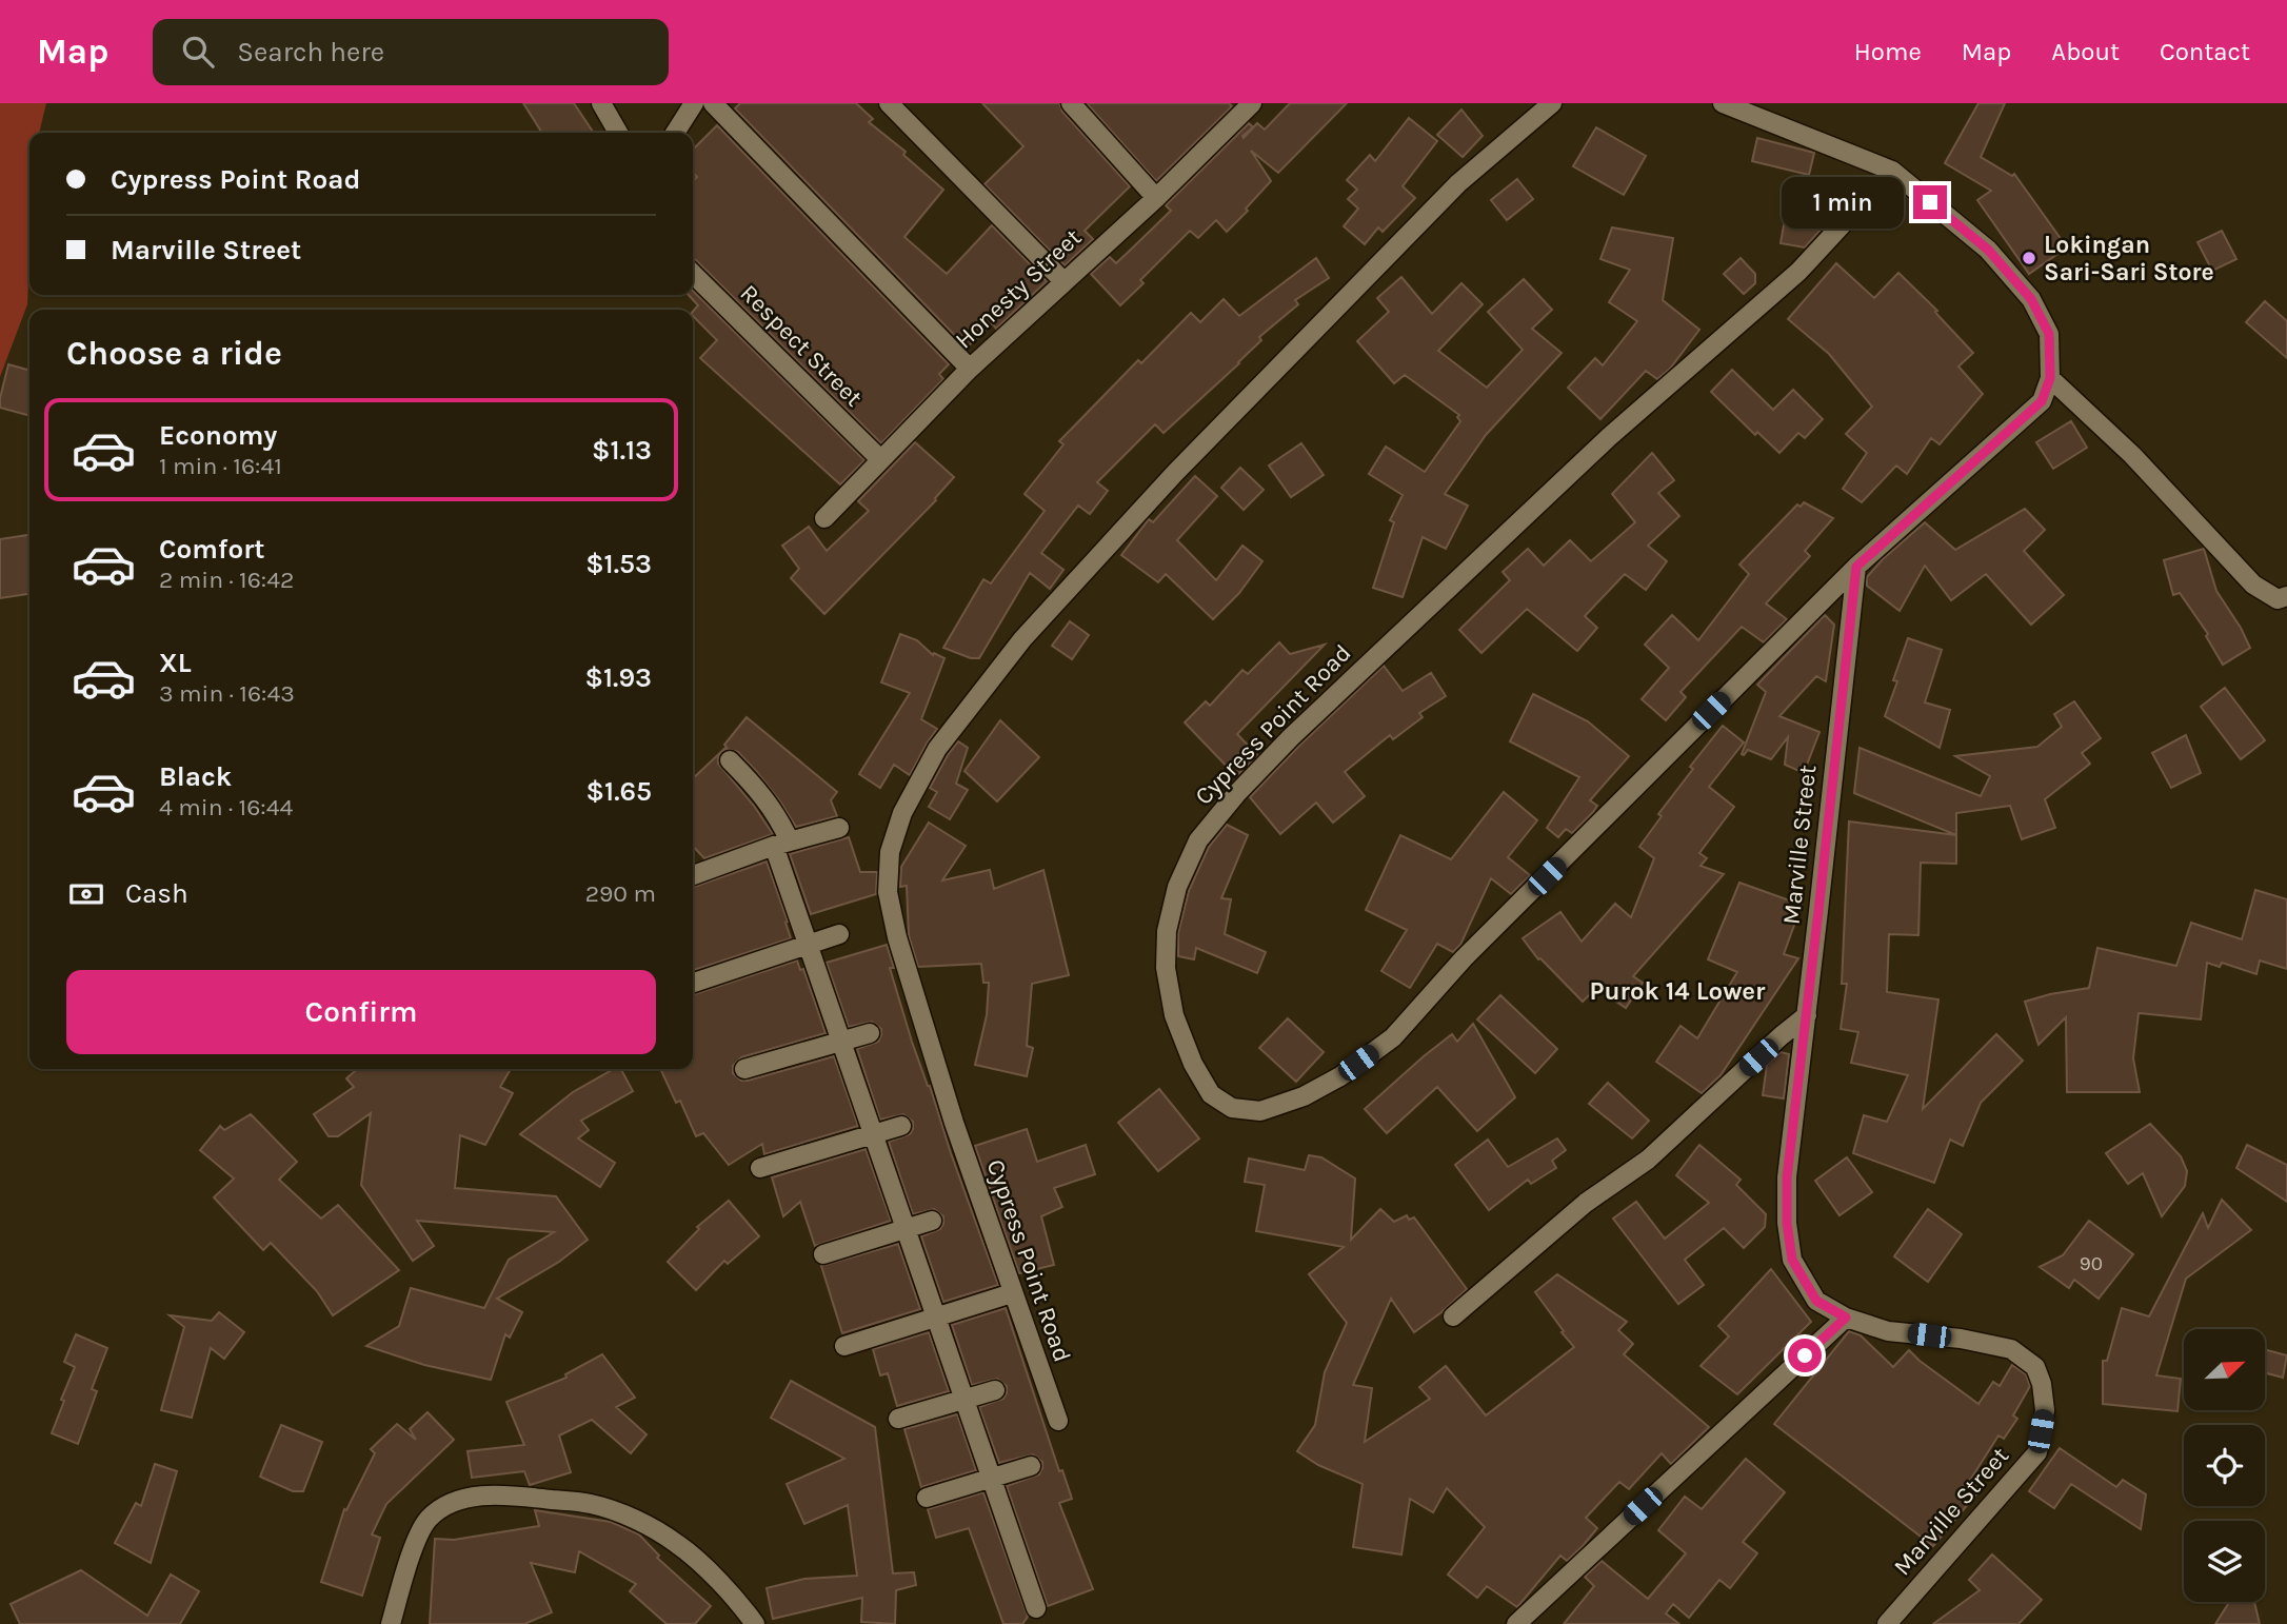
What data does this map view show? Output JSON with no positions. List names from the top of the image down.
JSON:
{
  "streets": {
    "street": [
      "Honesty Street",
      "Respect Street",
      "Cypress Point Road",
      "Marville Street"
    ]
  },
  "crossings": [
    ["Honesty Street", "Respect Street"],
    ["Cypress Point Road", "Marville Street"]
  ],
  "districts": ["Purok 14 Lower"],
  "places": ["Lokingan Sari-Sari Store"],
  "house_numbers": ["90"],
  "north": "top right",
  "page": {
    "header": "Map",
    "search": "Search here",
    "nav": [
      "Home",
      "Map",
      "About",
      "Contact"
    ],
    "banner": ["Cypress Point Road", "Marville Street"],
    "bubble": "1 min",
    "heading": "Choose a ride",
    "list": [
      {
        "name": "Economy",
        "note": "1 min · 16:41",
        "value": "$1.13"
      },
      {
        "name": "Comfort",
        "note": "2 min · 16:42",
        "value": "$1.53"
      },
      {
        "name": "XL",
        "note": "3 min · 16:43",
        "value": "$1.93"
      },
      {
        "name": "Black",
        "note": "4 min · 16:44",
        "value": "$1.65"
      }
    ],
    "pay": ["Cash", "290 m"],
    "buttons": "Confirm"
  }
}
